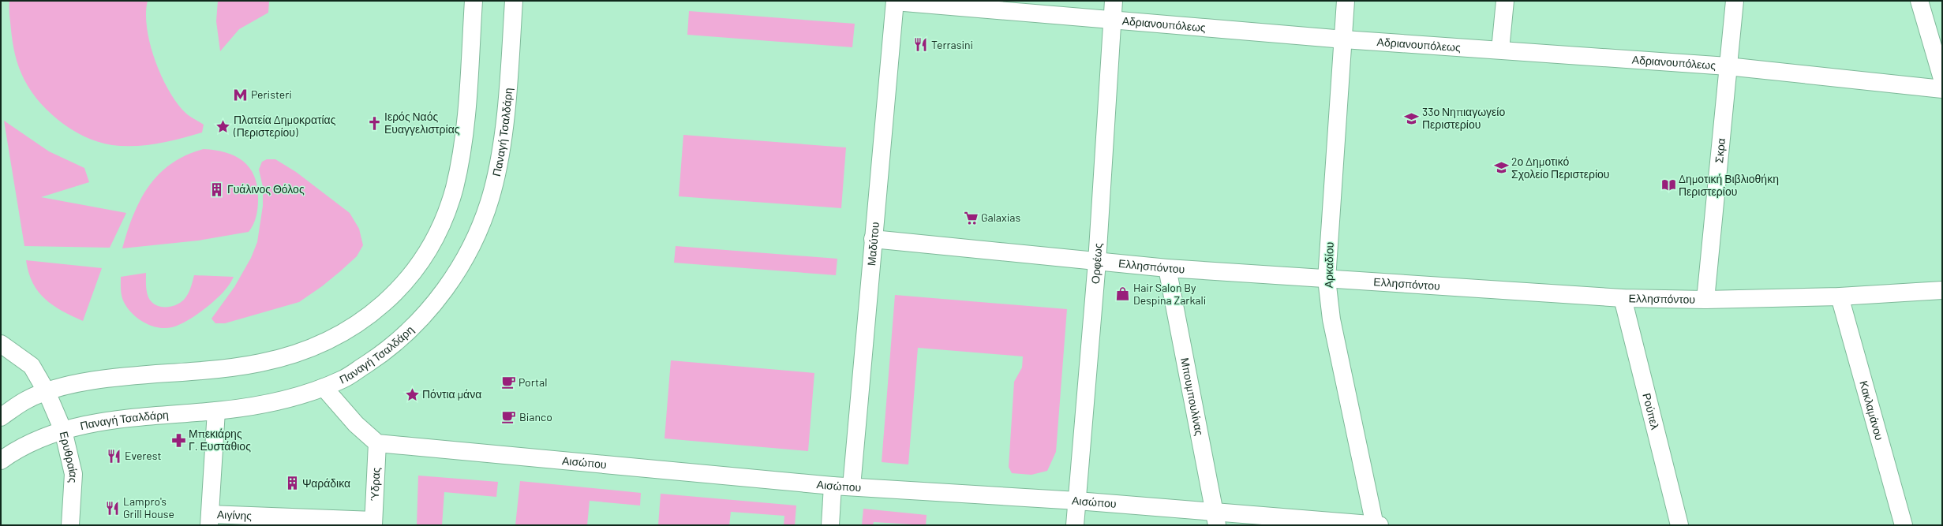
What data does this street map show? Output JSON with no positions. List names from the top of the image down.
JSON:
{
  "streets": {
    "street": [
      "Αδριανουπόλεως",
      "Παναγή Τσαλδάρη",
      "Σκρα",
      "Μαδύτου",
      "Ορφέως",
      "Αρκαδίου",
      "Ελλησπόντου",
      "Μπουμπουλίνας",
      "Κακλαμάνου",
      "Ρούπελ",
      "Ερυθραίας",
      "Αισώπου",
      "Ύδρας",
      "Αιγίνης"
    ]
  },
  "crossings": [
    ["Αδριανουπόλεως", "Σκρα"],
    ["Αδριανουπόλεως", "Μαδύτου"],
    ["Αδριανουπόλεως", "Ορφέως"],
    ["Αδριανουπόλεως", "Αρκαδίου"],
    ["Παναγή Τσαλδάρη", "Ερυθραίας"],
    ["Σκρα", "Ελλησπόντου"],
    ["Μαδύτου", "Ελλησπόντου"],
    ["Μαδύτου", "Αισώπου"],
    ["Ορφέως", "Ελλησπόντου"],
    ["Ορφέως", "Αισώπου"],
    ["Αρκαδίου", "Ελλησπόντου"],
    ["Αρκαδίου", "Αισώπου"],
    ["Ελλησπόντου", "Μπουμπουλίνας"],
    ["Ελλησπόντου", "Κακλαμάνου"],
    ["Ελλησπόντου", "Ρούπελ"],
    ["Μπουμπουλίνας", "Αισώπου"],
    ["Αισώπου", "Ύδρας"],
    ["Ύδρας", "Αιγίνης"]
  ],
  "places": {
    "restaurant": ["Terrasini", "Everest", "Lampro's Grill House"],
    "metro station": ["Peristeri"],
    "school or university": ["33ο Νηπιαγωγείο Περιστερίου", "2ο Δημοτικό Σχολείο Περιστερίου"],
    "church": ["Ιερός Ναός Ευαγγελιστρίας"],
    "place": ["Πλατεία Δημοκρατίας (Περιστερίου)", "Πόντια μάνα"],
    "library": ["Δημοτική Βιβλιοθήκη Περιστερίου"],
    "building": ["Γυάλινος Θόλος", "Ψαράδικα"],
    "supermarket": ["Galaxias"],
    "shop": ["Hair Salon By Despina Zarkali"],
    "cafe": ["Portal", "Bianco"],
    "pharmacy": ["Μπεκιάρης Γ. Ευστάθιος"]
  }
}
